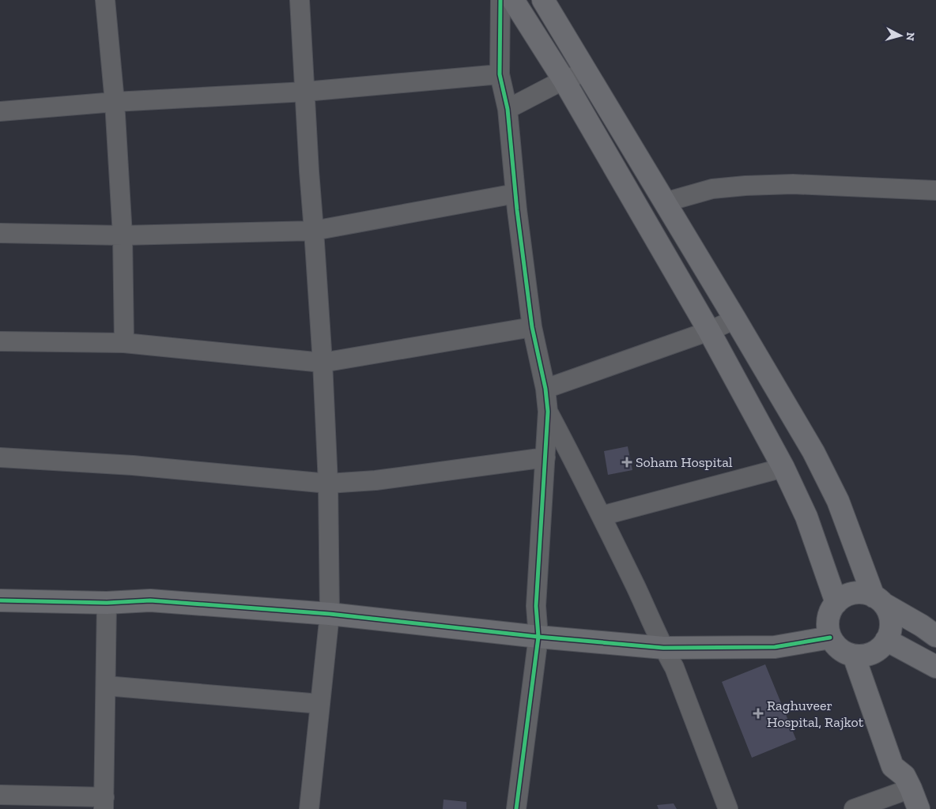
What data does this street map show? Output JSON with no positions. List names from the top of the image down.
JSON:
{
  "places": {
    "health": ["Soham Hospital", "Raghuveer Hospital, Rajkot"]
  },
  "north": "right"
}
